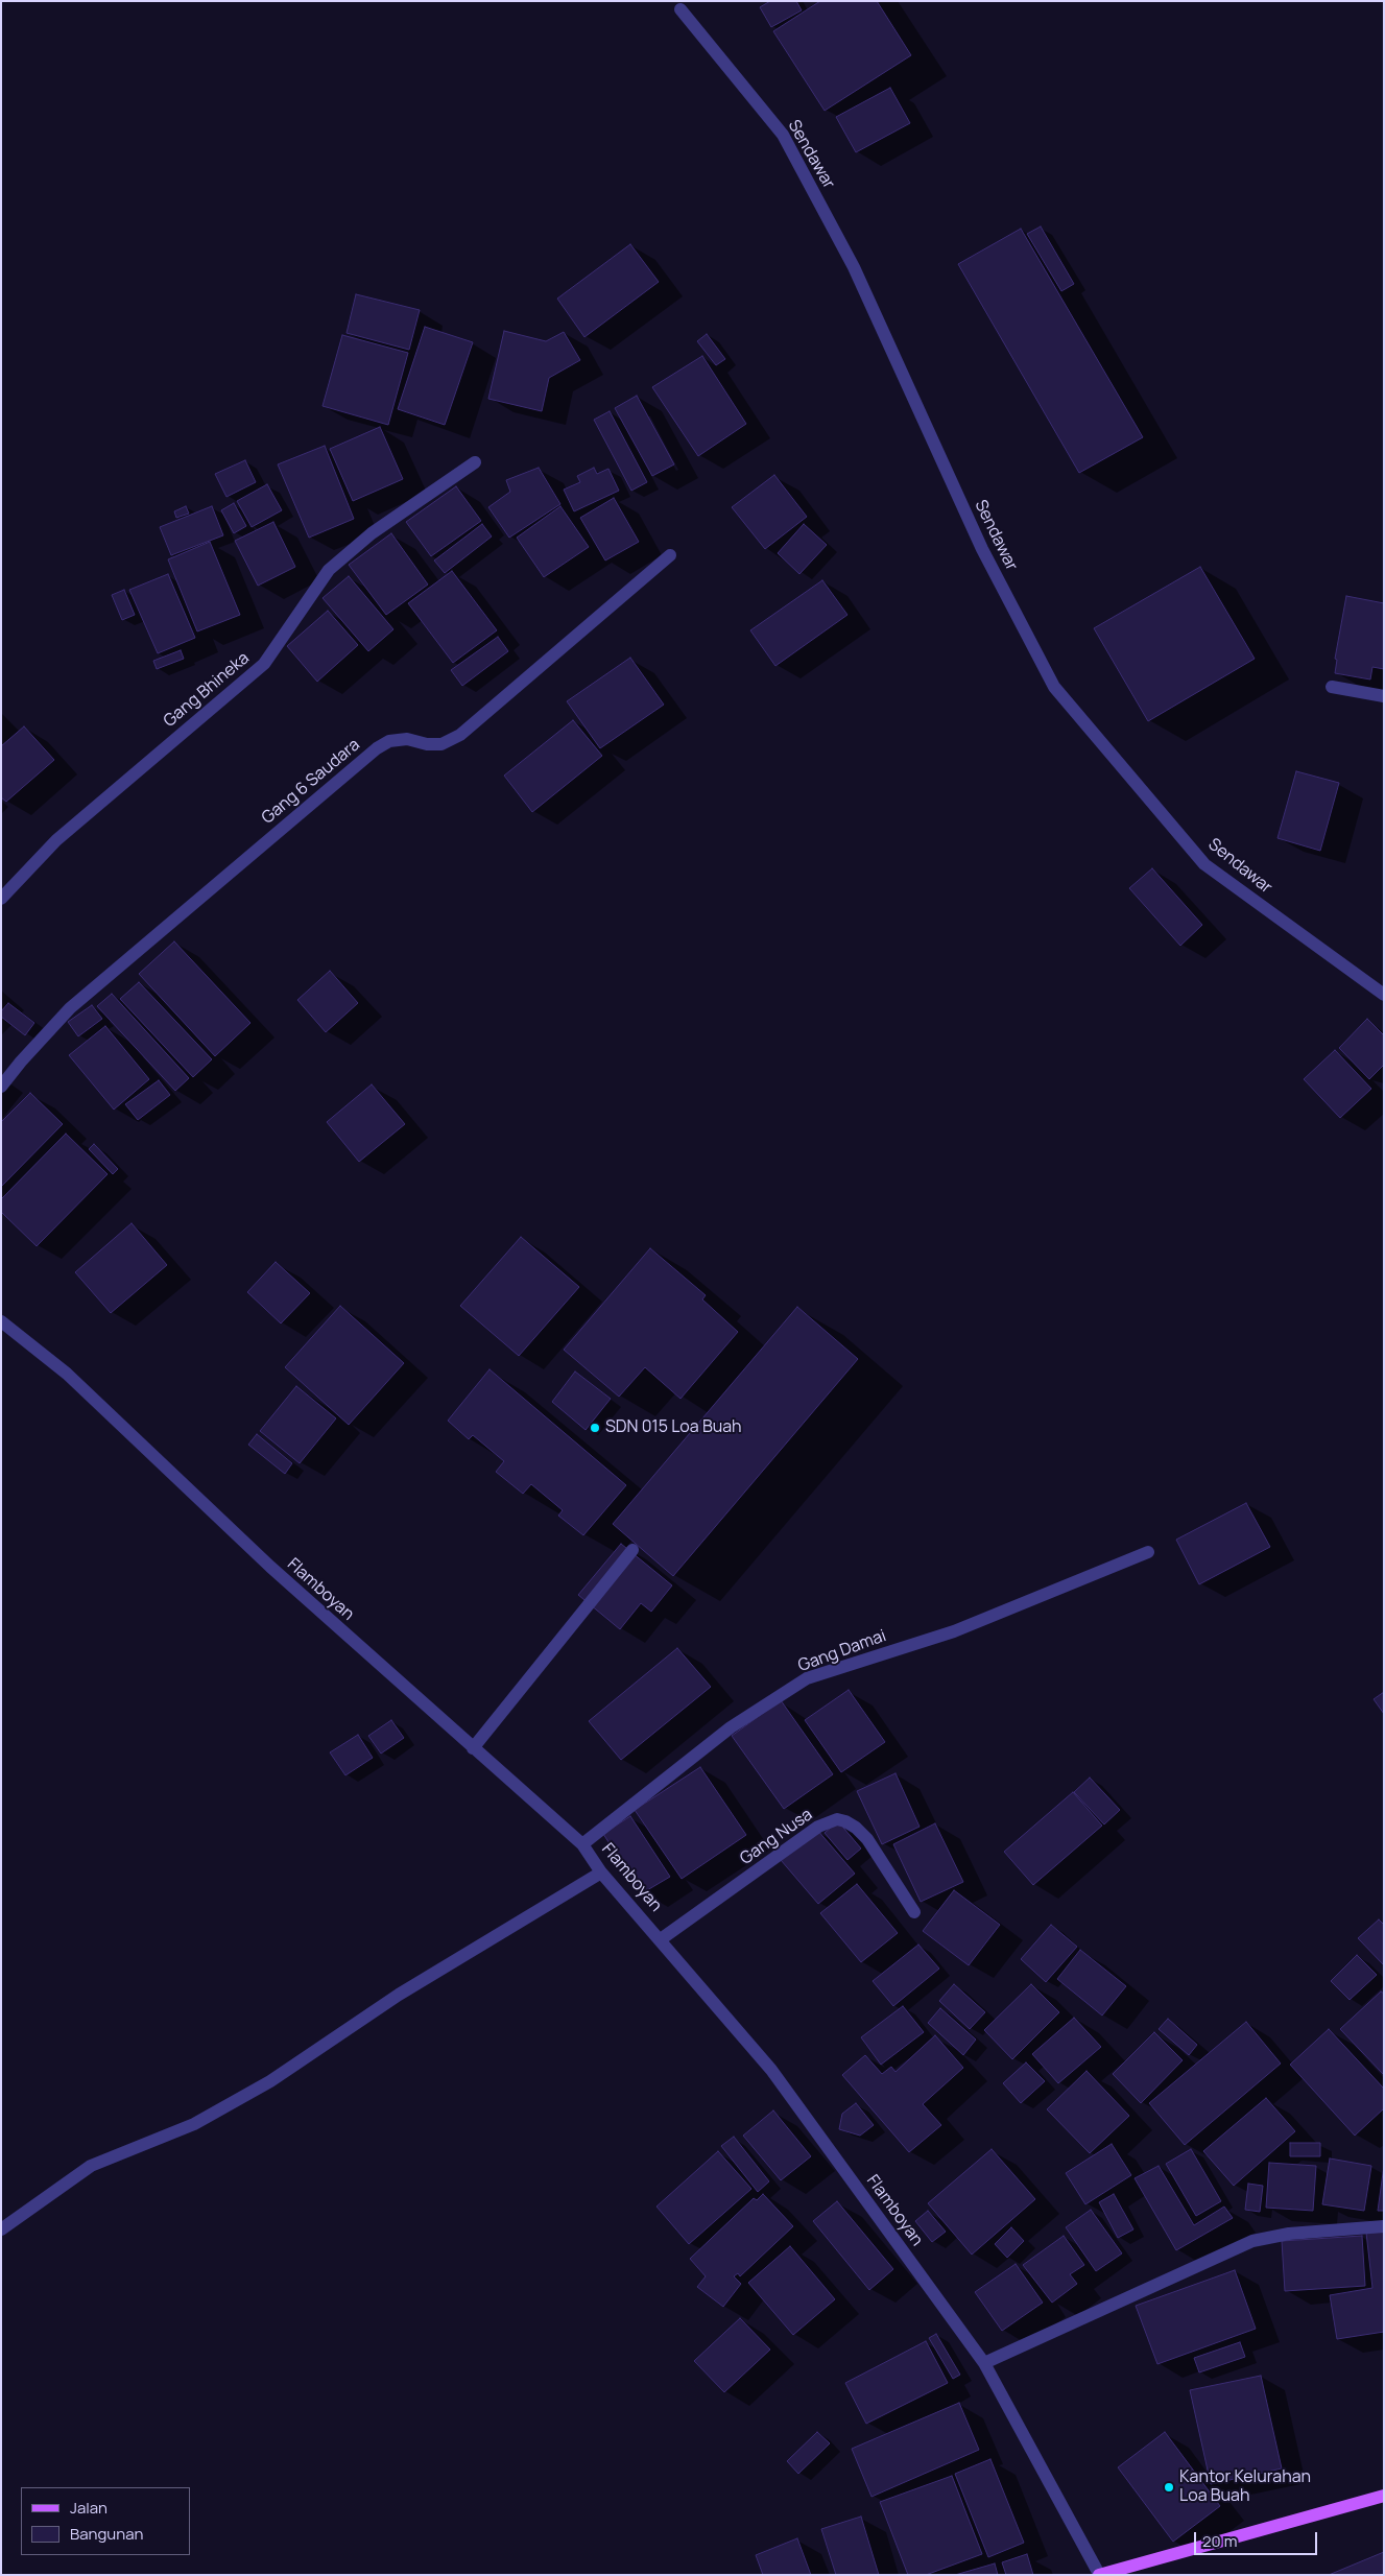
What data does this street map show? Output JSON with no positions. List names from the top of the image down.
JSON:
{
  "streets": {
    "street": [
      "Sendawar",
      "Gang Bhineka",
      "Gang 6 Saudara",
      "Flamboyan",
      "Gang Damai",
      "Gang Nusa"
    ]
  },
  "crossings": [
    ["Flamboyan", "Gang Damai"],
    ["Flamboyan", "Gang Nusa"]
  ],
  "places": ["SDN 015 Loa Buah", "Kantor Kelurahan Loa Buah"],
  "legend": ["Jalan", "Bangunan"],
  "scale_bar": "20 m"
}
